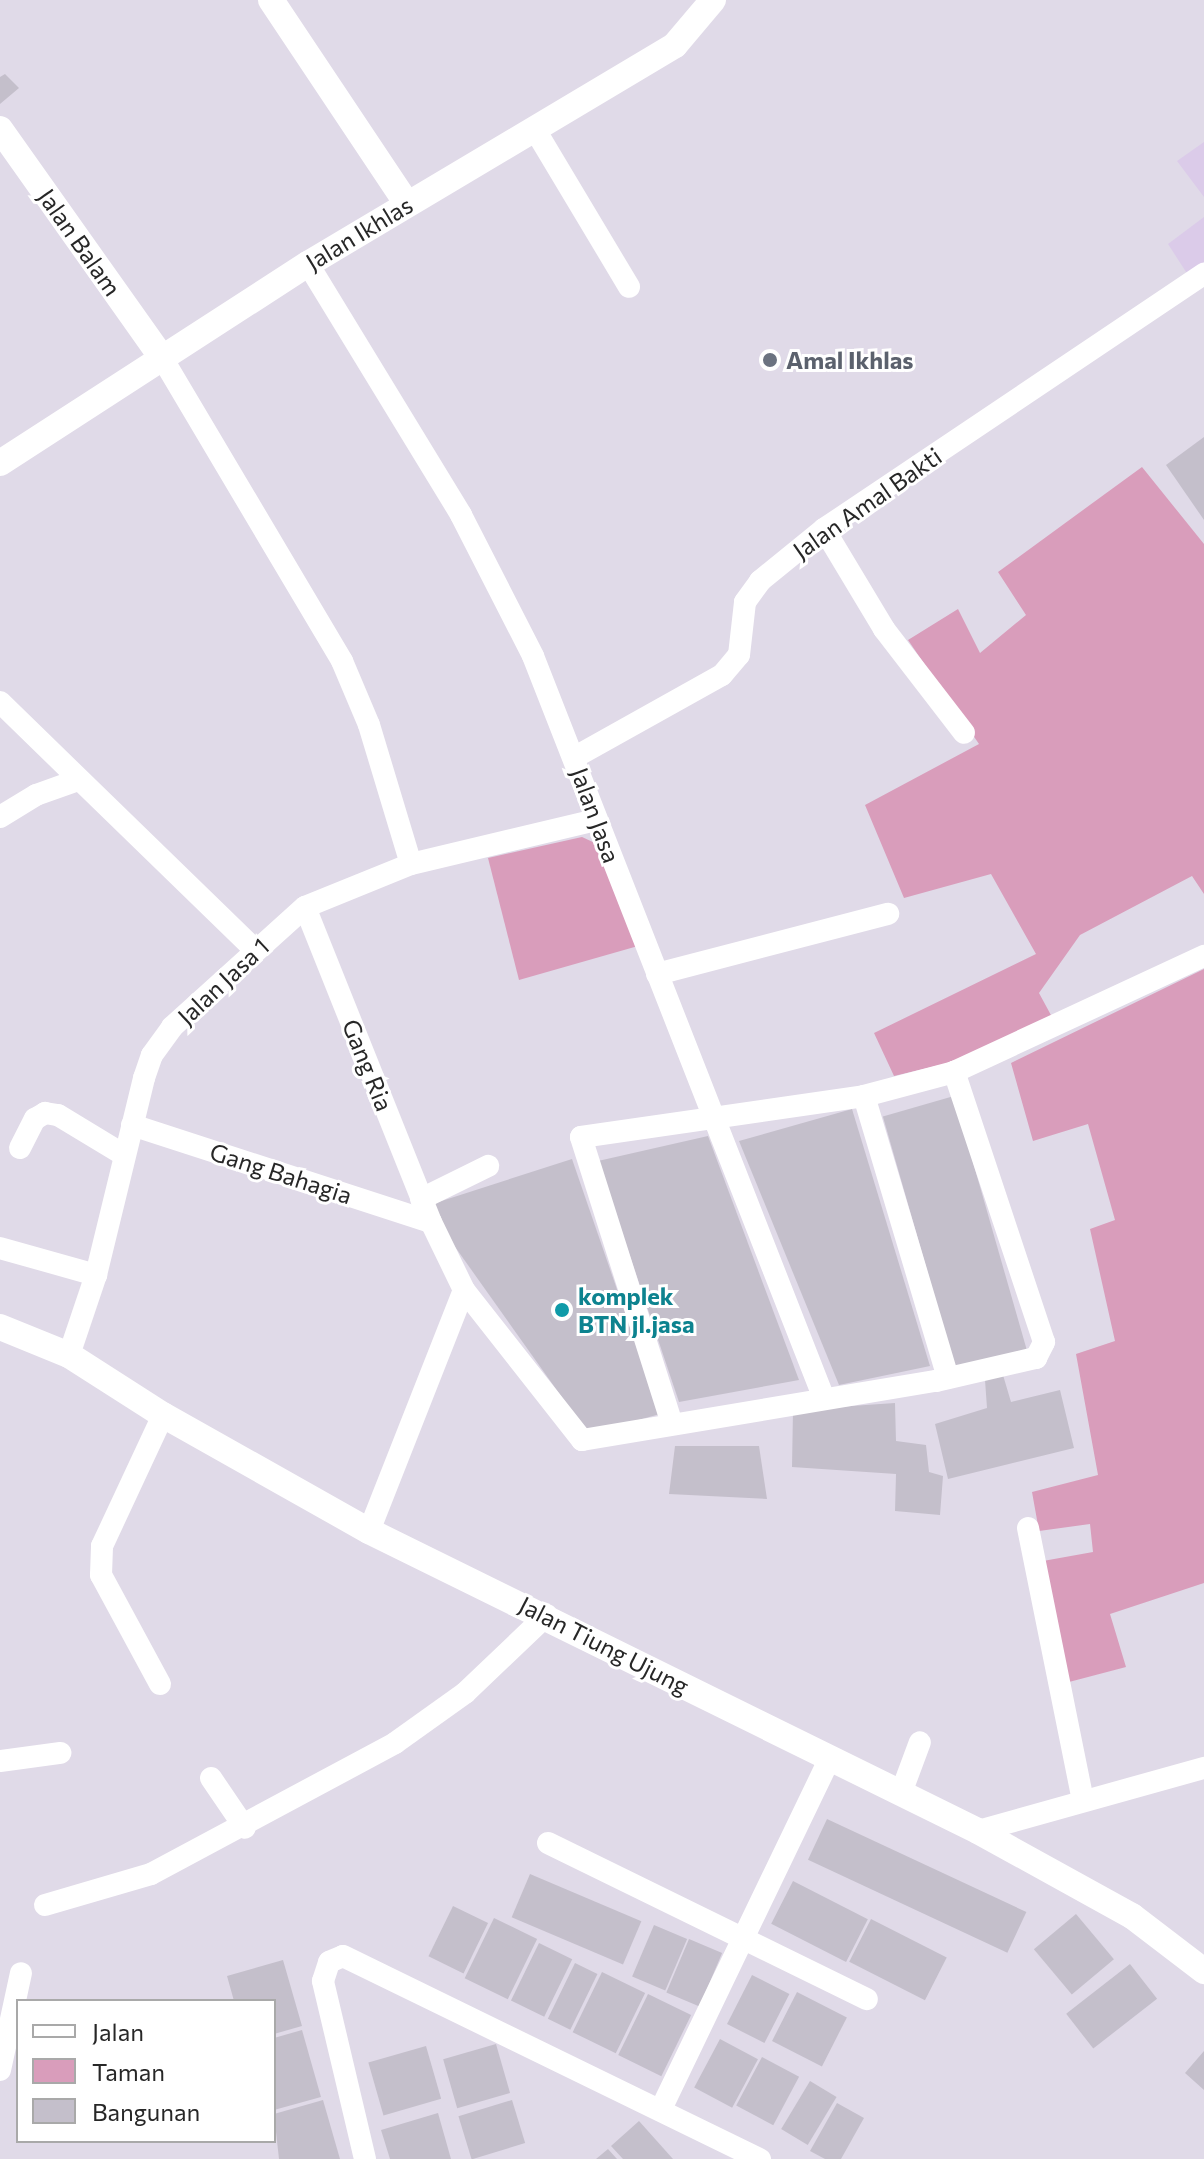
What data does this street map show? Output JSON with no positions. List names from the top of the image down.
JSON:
{
  "streets": {
    "street": [
      "Jalan Ikhlas",
      "Jalan Balam",
      "Jalan Amal Bakti",
      "Jalan Jasa",
      "Jalan Jasa 1",
      "Gang Ria",
      "Gang Bahagia",
      "Jalan Tiung Ujung"
    ]
  },
  "crossings": [
    ["Jalan Ikhlas", "Jalan Balam"],
    ["Jalan Ikhlas", "Jalan Jasa"],
    ["Jalan Amal Bakti", "Jalan Jasa"],
    ["Jalan Jasa", "Jalan Jasa 1"],
    ["Jalan Jasa", "Gang Ria"],
    ["Jalan Jasa 1", "Gang Ria"],
    ["Jalan Jasa 1", "Gang Bahagia"],
    ["Jalan Jasa 1", "Jalan Tiung Ujung"],
    ["Gang Ria", "Gang Bahagia"]
  ],
  "places": ["Amal Ikhlas", "komplek BTN jl.jasa"],
  "legend": ["Jalan", "Taman", "Bangunan"]
}
